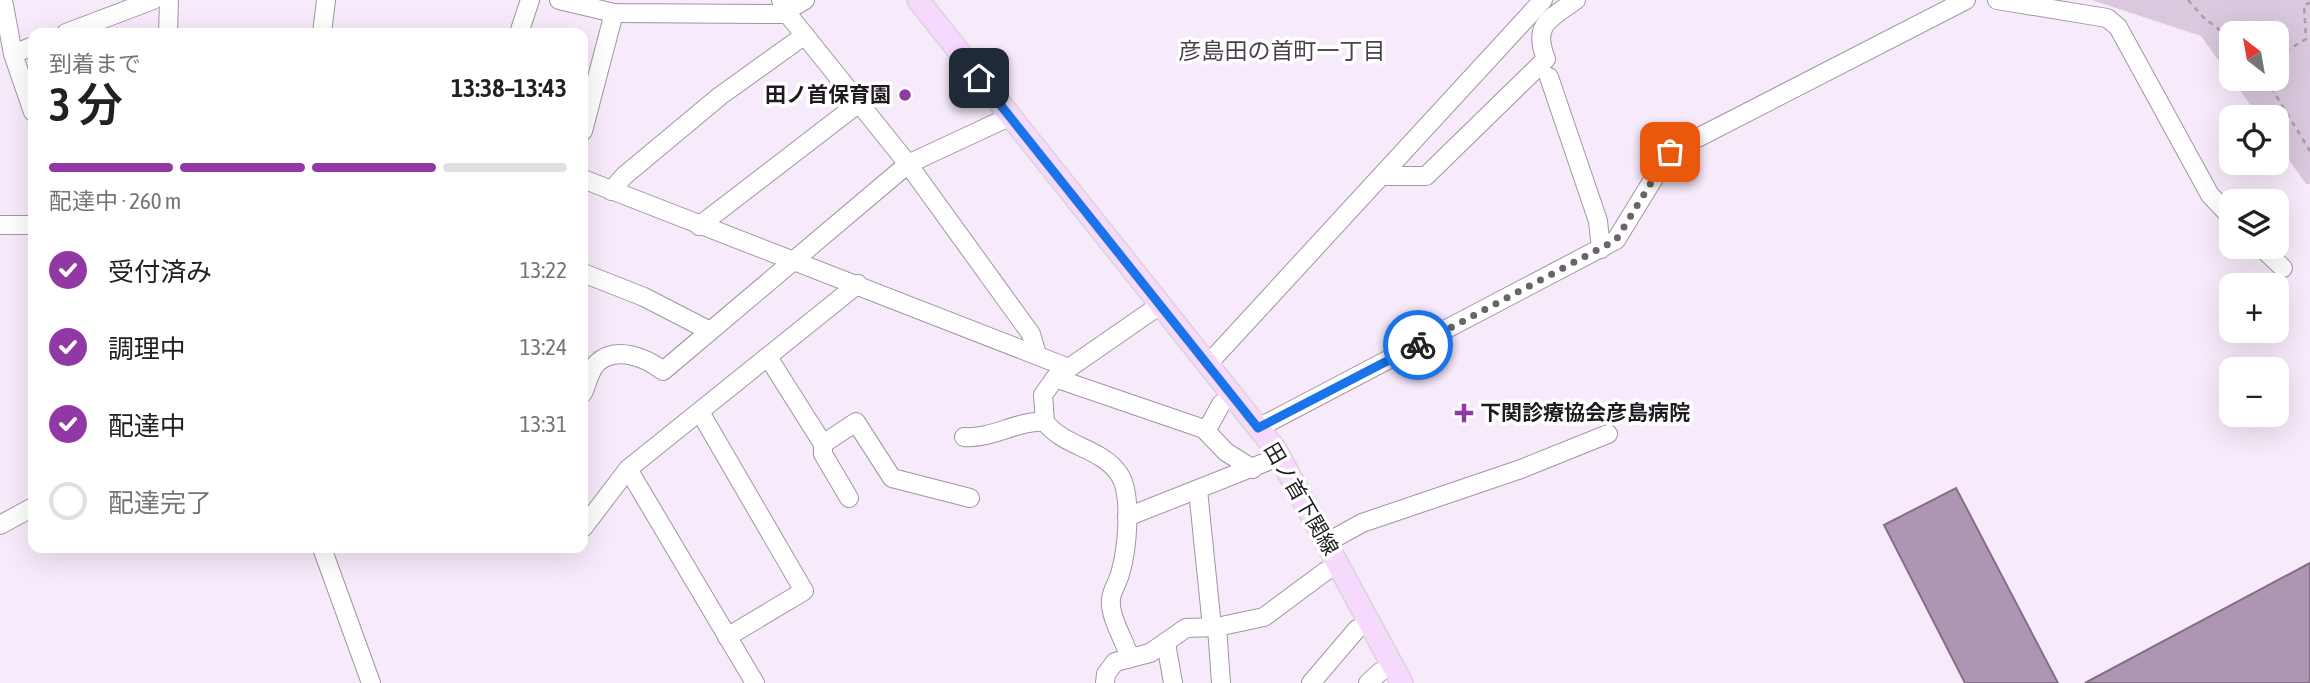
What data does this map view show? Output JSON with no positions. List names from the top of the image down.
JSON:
{
  "streets": {
    "main road": ["田ノ首下関線"]
  },
  "districts": ["彦島田の首町一丁目"],
  "places": {
    "other": ["田ノ首保育園"],
    "health": ["下関診療協会彦島病院"]
  },
  "north": "top left",
  "page": {
    "map_buttons": ["+", "−"],
    "heading": ["3 分", "到着まで", "13:38–13:43"],
    "bar": "配達中 · 260 m",
    "list": [
      ["受付済み", "13:22"],
      ["調理中", "13:24"],
      ["配達中", "13:31"],
      "配達完了"
    ]
  }
}
